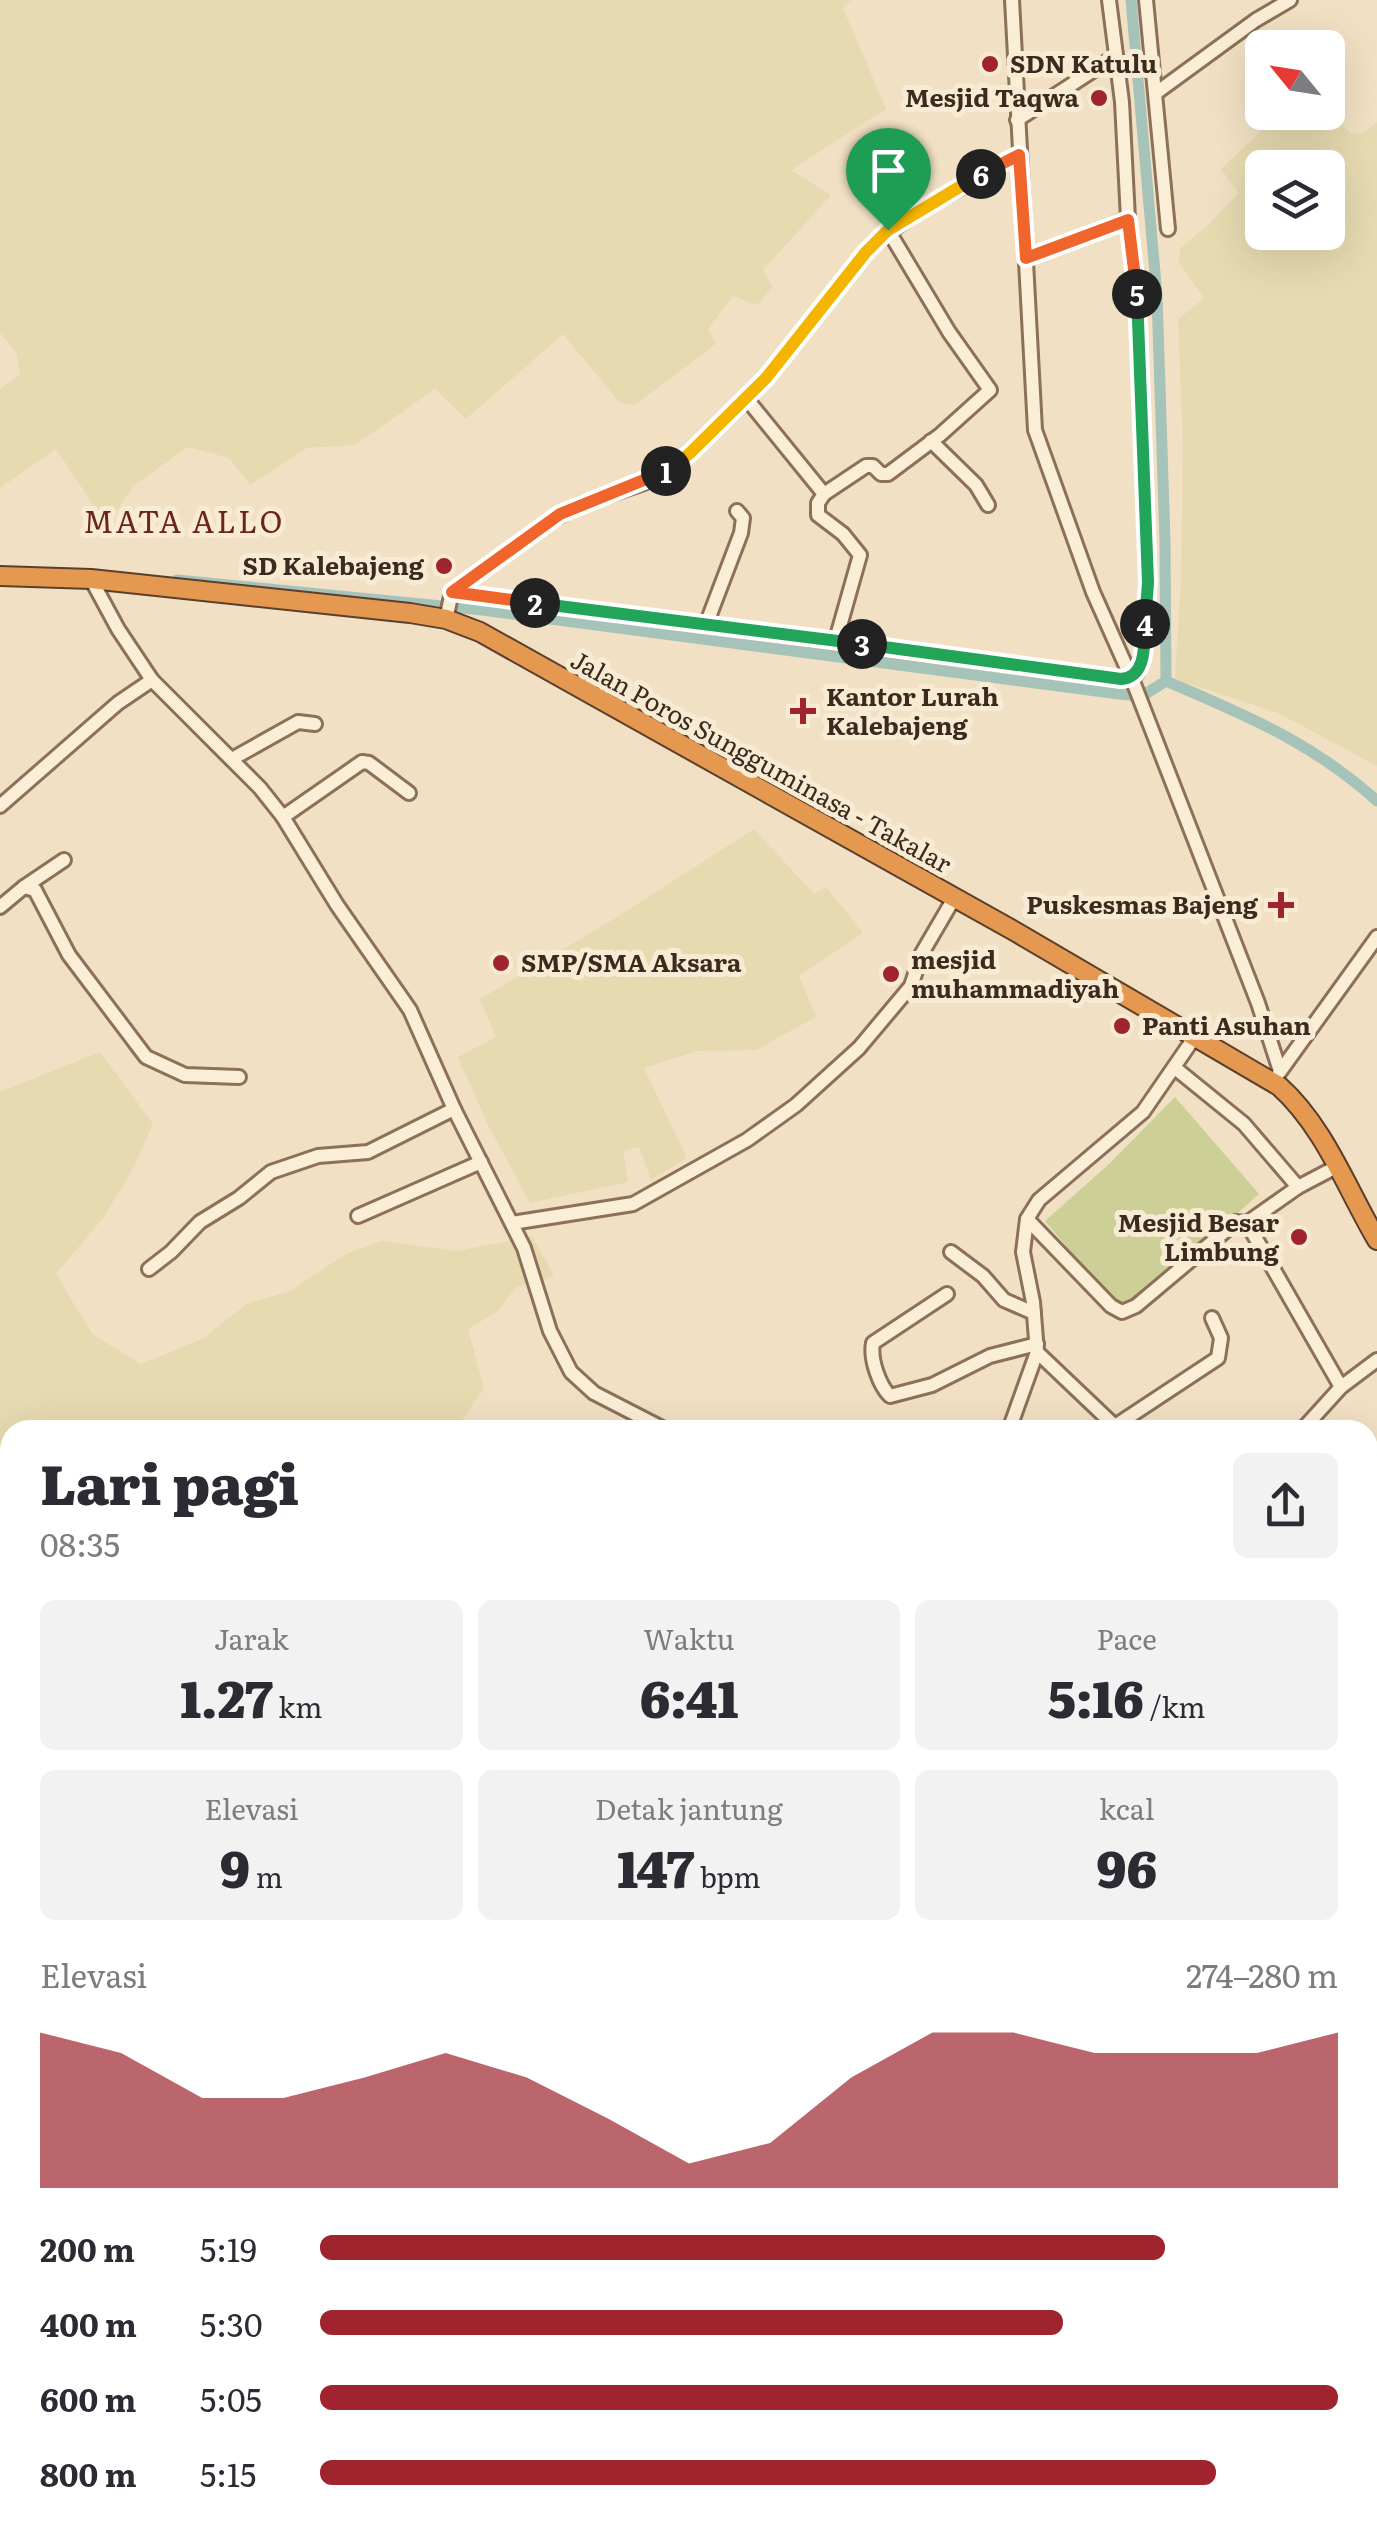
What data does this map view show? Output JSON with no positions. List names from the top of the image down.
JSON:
{
  "streets": {
    "highway": ["Jalan Poros Sungguminasa - Takalar"]
  },
  "districts": ["MATA ALLO"],
  "places": {
    "other": [
      "SDN Katulu",
      "Mesjid Taqwa",
      "SD Kalebajeng",
      "SMP/SMA Aksara",
      "mesjid muhammadiyah",
      "Panti Asuhan",
      "Mesjid Besar Limbung"
    ],
    "health": ["Kantor Lurah Kalebajeng", "Puskesmas Bajeng"]
  },
  "north": "top left",
  "page": {
    "pins": [
      "6",
      "5",
      "1",
      "2",
      "4",
      "3"
    ],
    "heading": ["Lari pagi", "08:35"],
    "stats": [
      ["Jarak", "1.27 km"],
      ["Waktu", "6:41"],
      ["Pace", "5:16 /km"],
      ["Elevasi", "9 m"],
      ["Detak jantung", "147 bpm"],
      ["kcal", "96"]
    ],
    "chart": ["Elevasi", "274–280 m"],
    "list": [
      {
        "name": "200 m",
        "note": "5:19"
      },
      {
        "name": "400 m",
        "note": "5:30"
      },
      {
        "name": "600 m",
        "note": "5:05"
      },
      {
        "name": "800 m",
        "note": "5:15"
      }
    ]
  }
}
